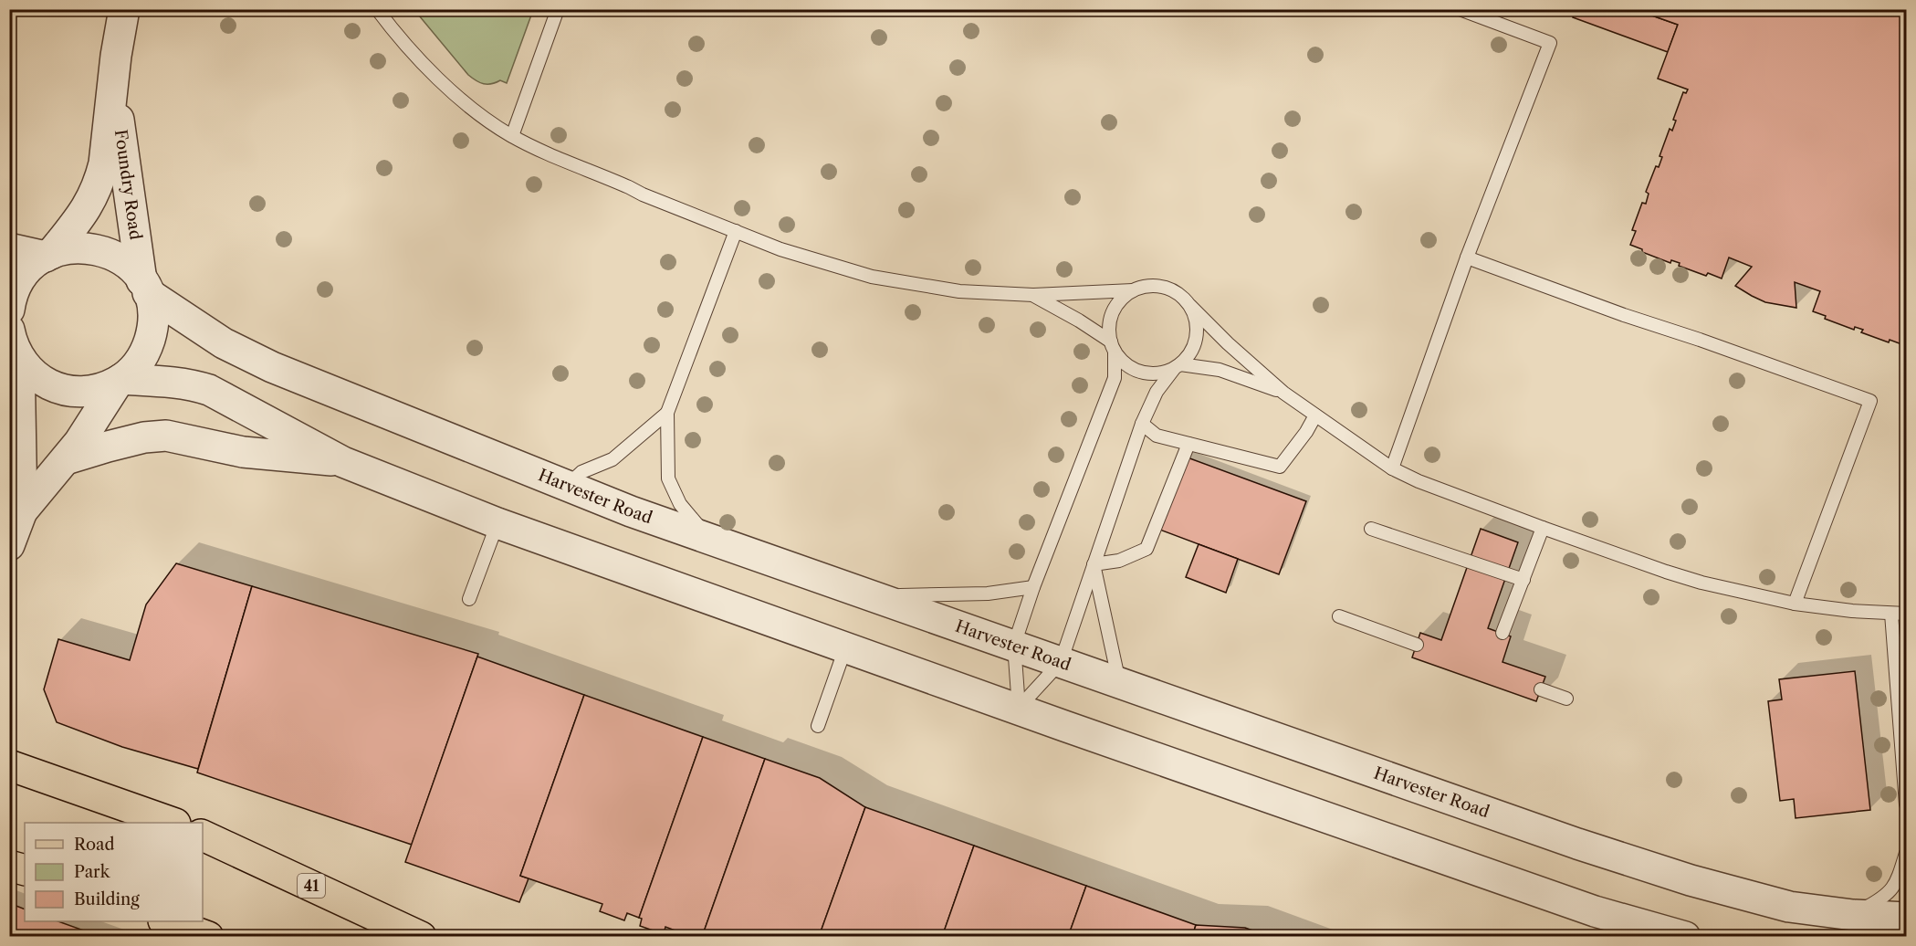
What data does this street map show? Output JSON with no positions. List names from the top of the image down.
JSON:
{
  "streets": {
    "main road": ["41"],
    "street": ["Foundry Road", "Harvester Road"]
  },
  "crossings": [
    ["Foundry Road", "Harvester Road"]
  ],
  "legend": ["Road", "Park", "Building"]
}
